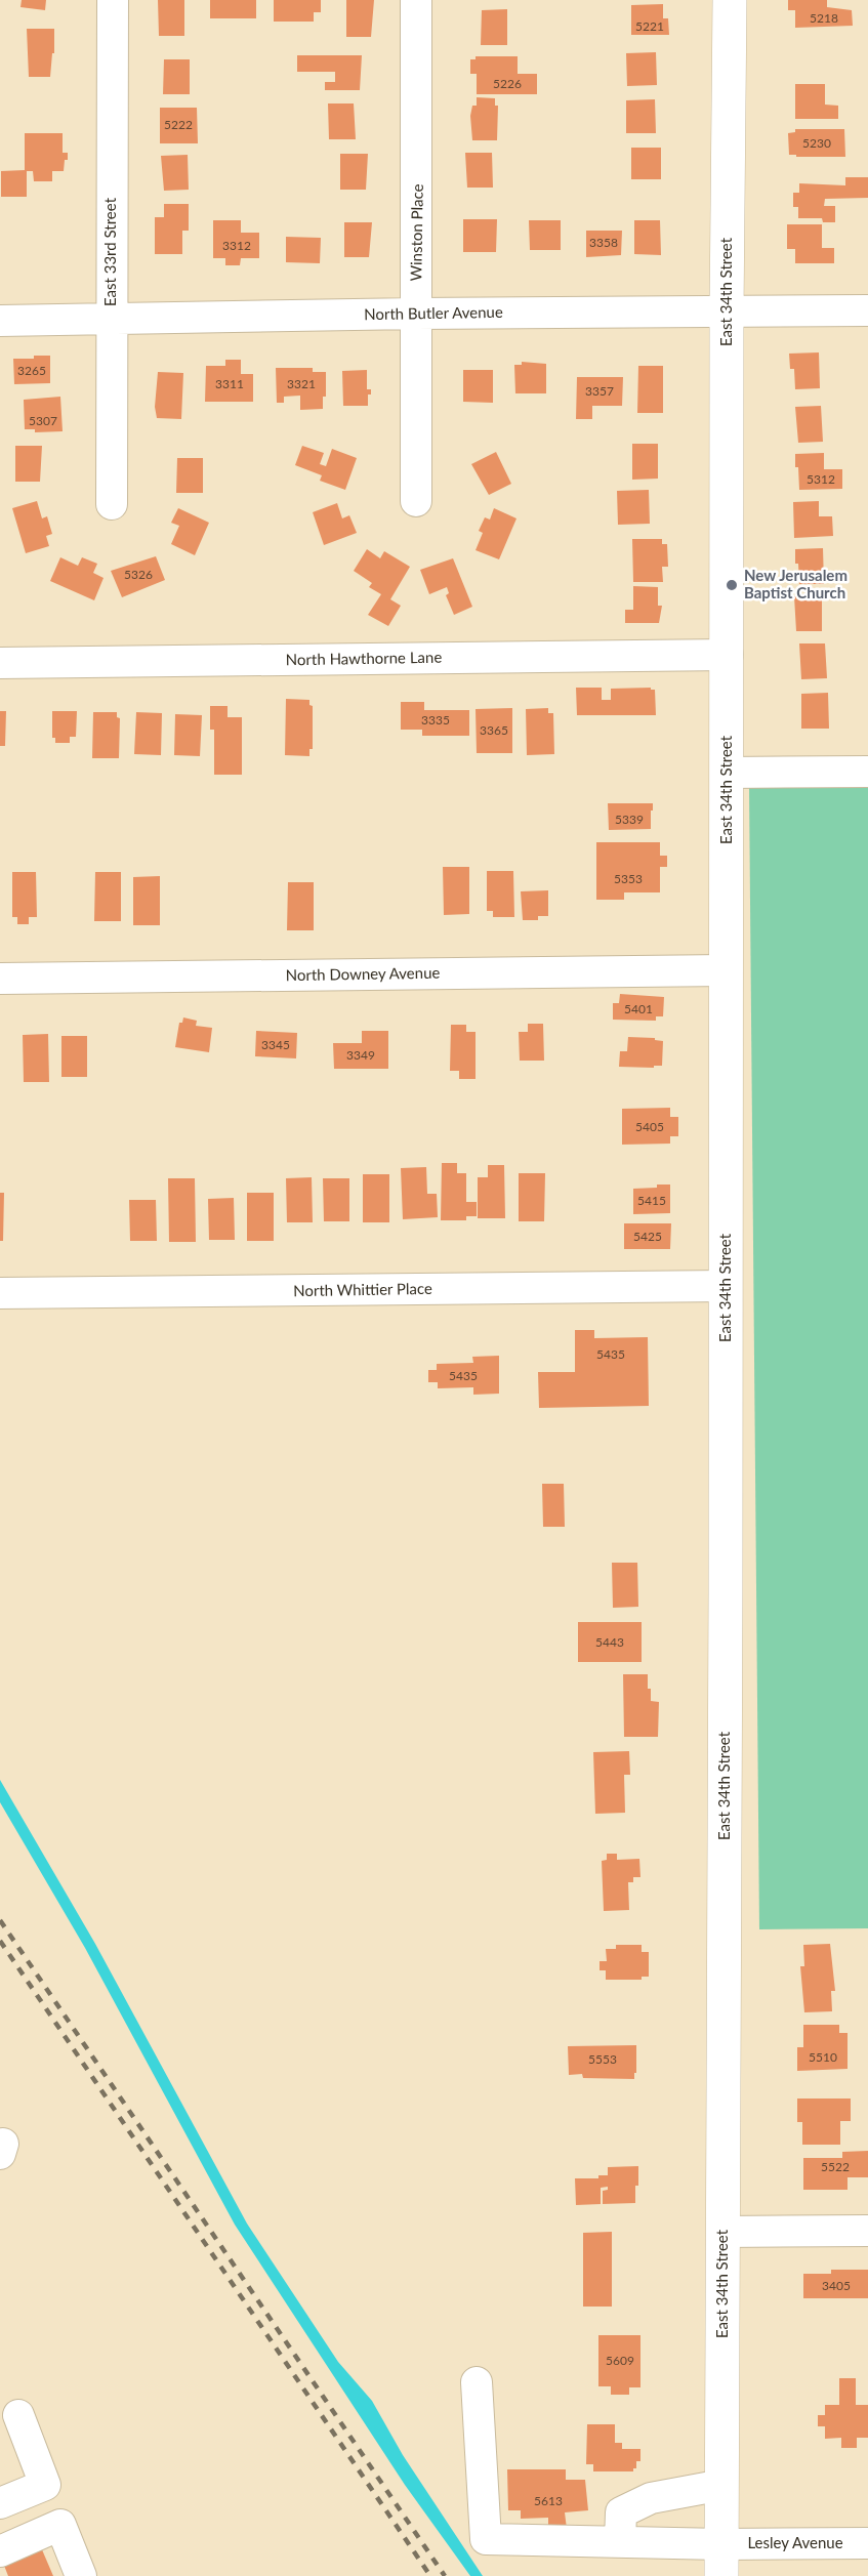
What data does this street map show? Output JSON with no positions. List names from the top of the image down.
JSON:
{
  "streets": {
    "main road": ["East 34th Street"],
    "street": [
      "Winston Place",
      "East 33rd Street",
      "North Butler Avenue",
      "North Hawthorne Lane",
      "North Downey Avenue",
      "North Whittier Place",
      "Lesley Avenue"
    ]
  },
  "crossings": [
    ["Winston Place", "North Butler Avenue"],
    ["East 33rd Street", "North Butler Avenue"],
    ["East 34th Street", "North Butler Avenue"],
    ["East 34th Street", "North Hawthorne Lane"],
    ["East 34th Street", "North Downey Avenue"],
    ["East 34th Street", "North Whittier Place"],
    ["East 34th Street", "Lesley Avenue"]
  ],
  "places": ["New Jerusalem Baptist Church"],
  "house_numbers": [
    "5218",
    "5221",
    "5226",
    "5222",
    "5230",
    "3358",
    "3312",
    "3265",
    "3311",
    "3321",
    "3357",
    "5307",
    "5312",
    "5326",
    "3335",
    "3365",
    "5339",
    "5353",
    "5401",
    "3345",
    "3349",
    "5405",
    "5415",
    "5425",
    "5435",
    "5435",
    "5443",
    "5510",
    "5553",
    "5522",
    "3405",
    "5609",
    "5613"
  ]
}
